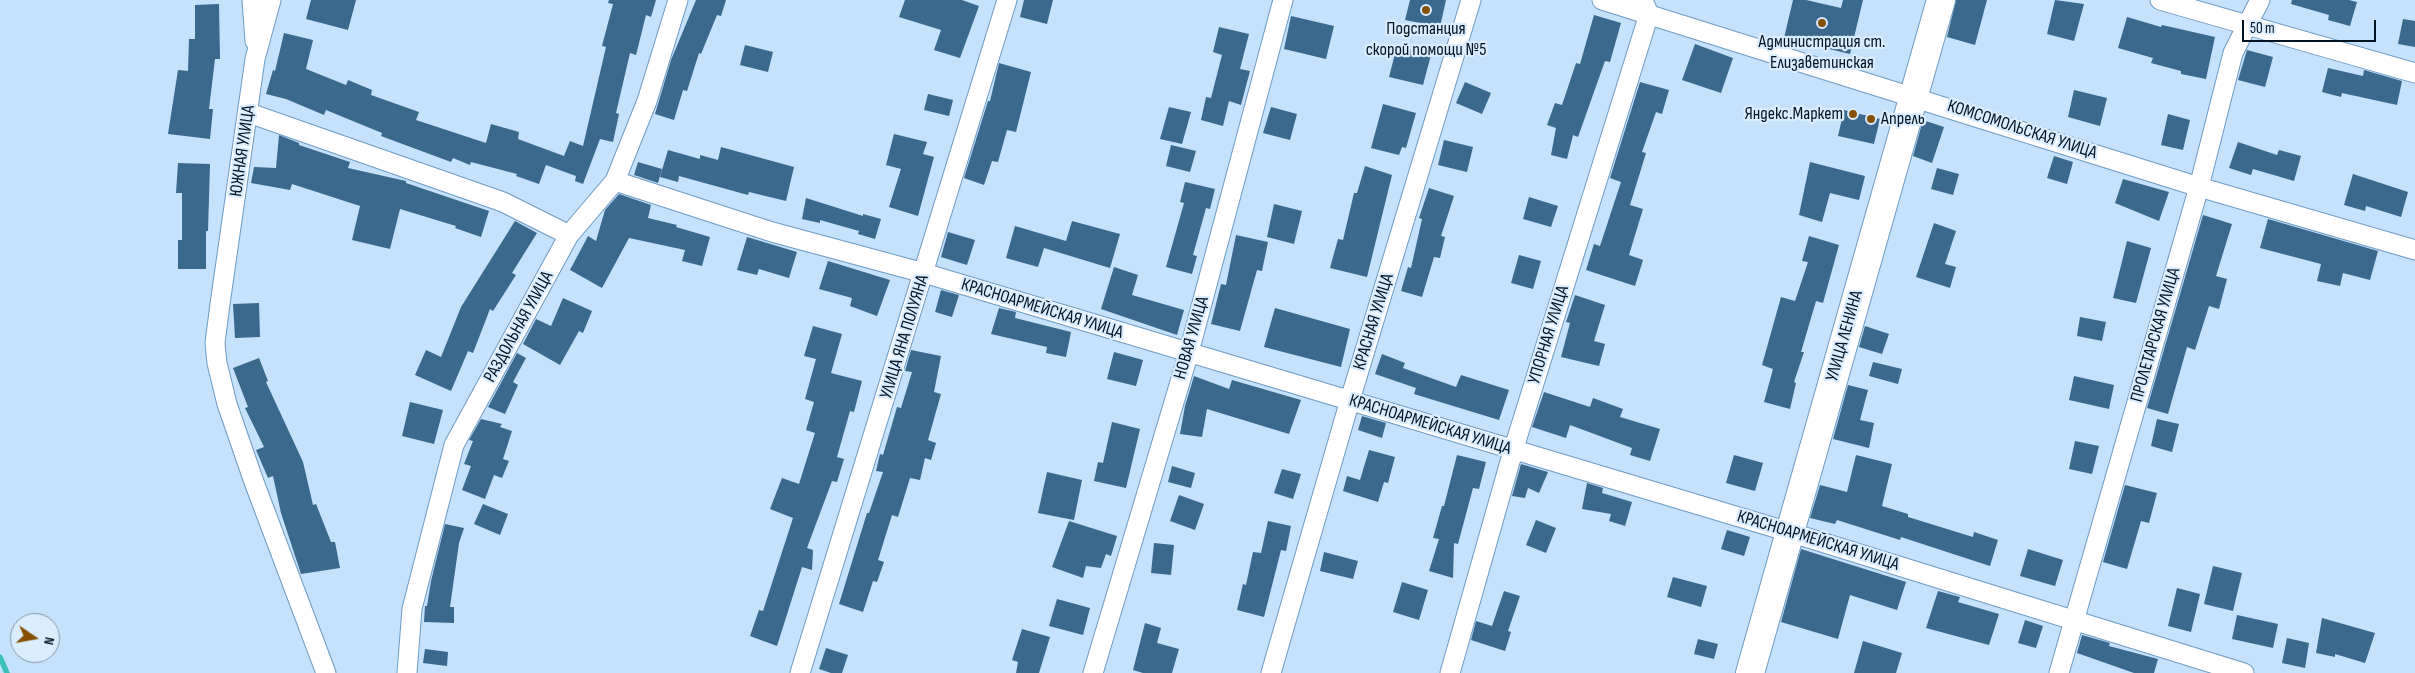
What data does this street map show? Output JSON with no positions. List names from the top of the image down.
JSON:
{
  "streets": {
    "street": [
      "КОМСОМОЛЬСКАЯ УЛИЦА",
      "ЮЖНАЯ УЛИЦА",
      "КРАСНОАРМЕЙСКАЯ УЛИЦА",
      "КРАСНАЯ УЛИЦА",
      "РАЗДОЛЬНАЯ УЛИЦА",
      "УПОРНАЯ УЛИЦА",
      "ПРОЛЕТАРСКАЯ УЛИЦА",
      "УЛИЦА ЛЕНИНА",
      "УЛИЦА ЯНА ПОЛУЯНА",
      "НОВАЯ УЛИЦА"
    ]
  },
  "crossings": [
    ["КОМСОМОЛЬСКАЯ УЛИЦА", "УПОРНАЯ УЛИЦА"],
    ["КОМСОМОЛЬСКАЯ УЛИЦА", "ПРОЛЕТАРСКАЯ УЛИЦА"],
    ["КОМСОМОЛЬСКАЯ УЛИЦА", "УЛИЦА ЛЕНИНА"],
    ["КРАСНОАРМЕЙСКАЯ УЛИЦА", "КРАСНАЯ УЛИЦА"],
    ["КРАСНОАРМЕЙСКАЯ УЛИЦА", "РАЗДОЛЬНАЯ УЛИЦА"],
    ["КРАСНОАРМЕЙСКАЯ УЛИЦА", "УПОРНАЯ УЛИЦА"],
    ["КРАСНОАРМЕЙСКАЯ УЛИЦА", "ПРОЛЕТАРСКАЯ УЛИЦА"],
    ["КРАСНОАРМЕЙСКАЯ УЛИЦА", "УЛИЦА ЛЕНИНА"],
    ["КРАСНОАРМЕЙСКАЯ УЛИЦА", "УЛИЦА ЯНА ПОЛУЯНА"],
    ["КРАСНОАРМЕЙСКАЯ УЛИЦА", "НОВАЯ УЛИЦА"]
  ],
  "places": [
    "Подстанция скорой помощи №5",
    "Администрация ст. Елизаветинская",
    "Яндекс.Маркет",
    "Апрель"
  ],
  "scale_bar": "50 m",
  "north": "right"
}
